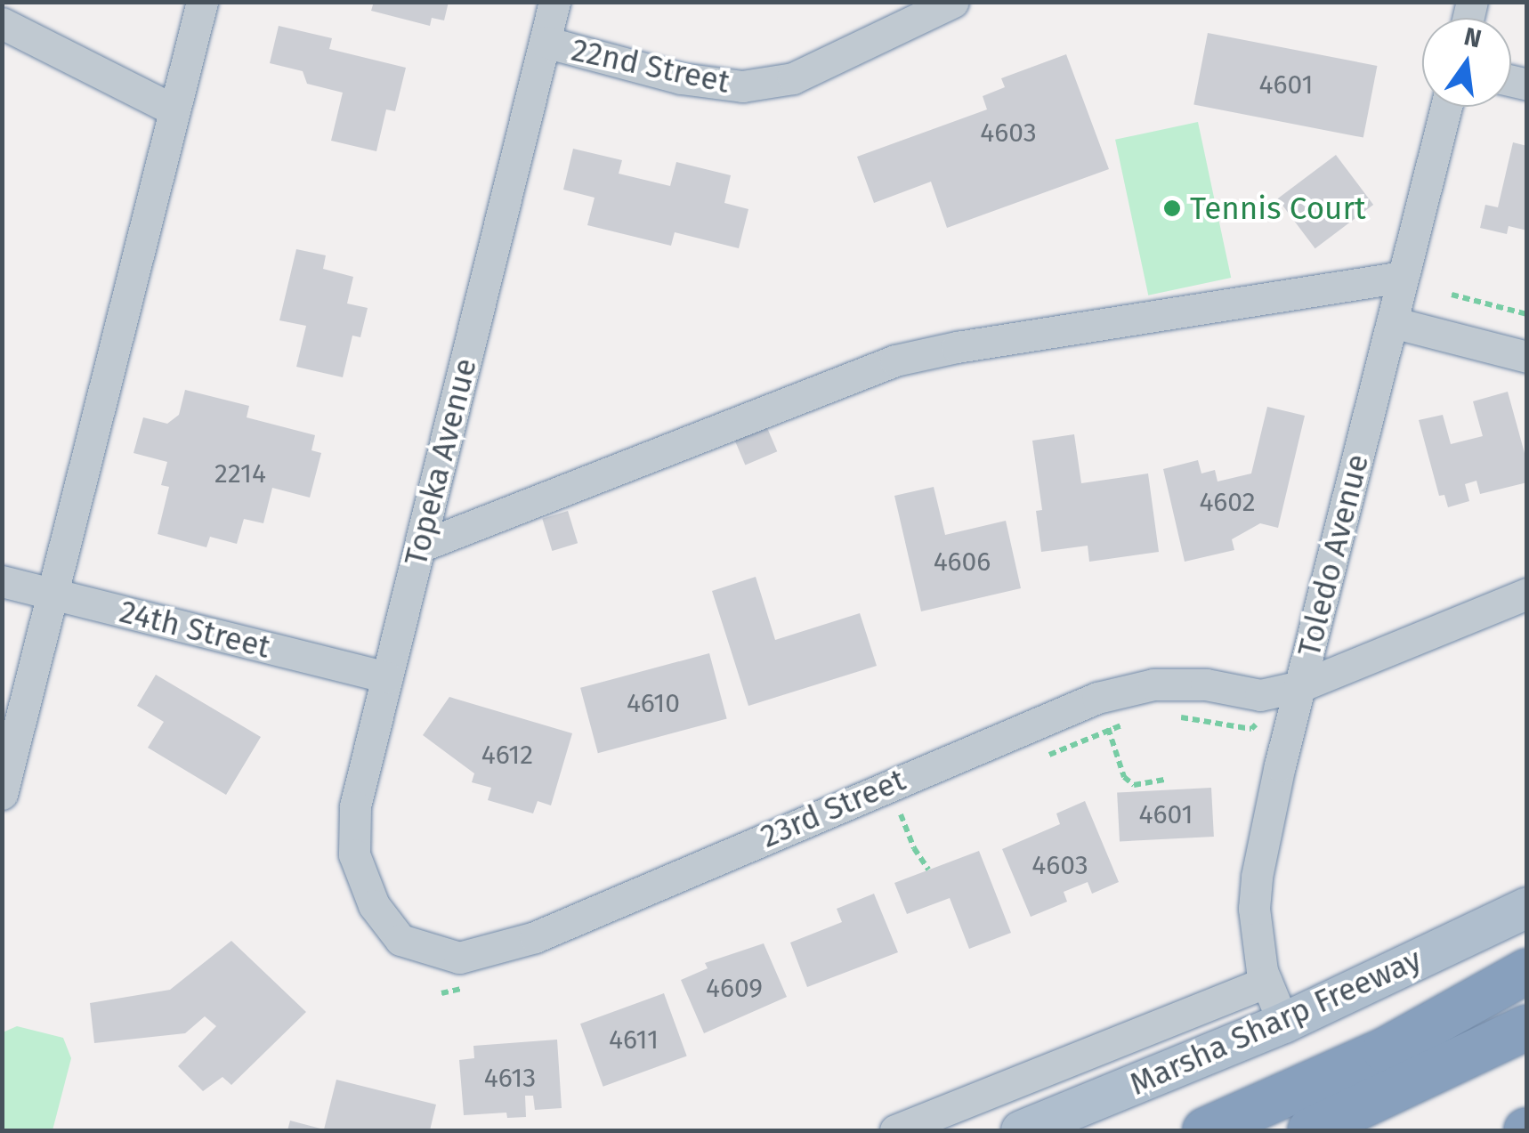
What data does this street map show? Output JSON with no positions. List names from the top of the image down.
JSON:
{
  "streets": {
    "main road": ["Marsha Sharp Freeway"],
    "street": [
      "22nd Street",
      "Topeka Avenue",
      "Toledo Avenue",
      "24th Street",
      "23rd Street"
    ]
  },
  "crossings": [
    ["22nd Street", "Topeka Avenue"],
    ["Topeka Avenue", "24th Street"],
    ["Topeka Avenue", "23rd Street"],
    ["Toledo Avenue", "23rd Street"],
    ["Toledo Avenue", "Marsha Sharp Freeway"]
  ],
  "places": ["Tennis Court"],
  "house_numbers": [
    "4601",
    "4603",
    "2214",
    "4602",
    "4606",
    "4610",
    "4612",
    "4601",
    "4603",
    "4609",
    "4611",
    "4613"
  ],
  "north": "top"
}
